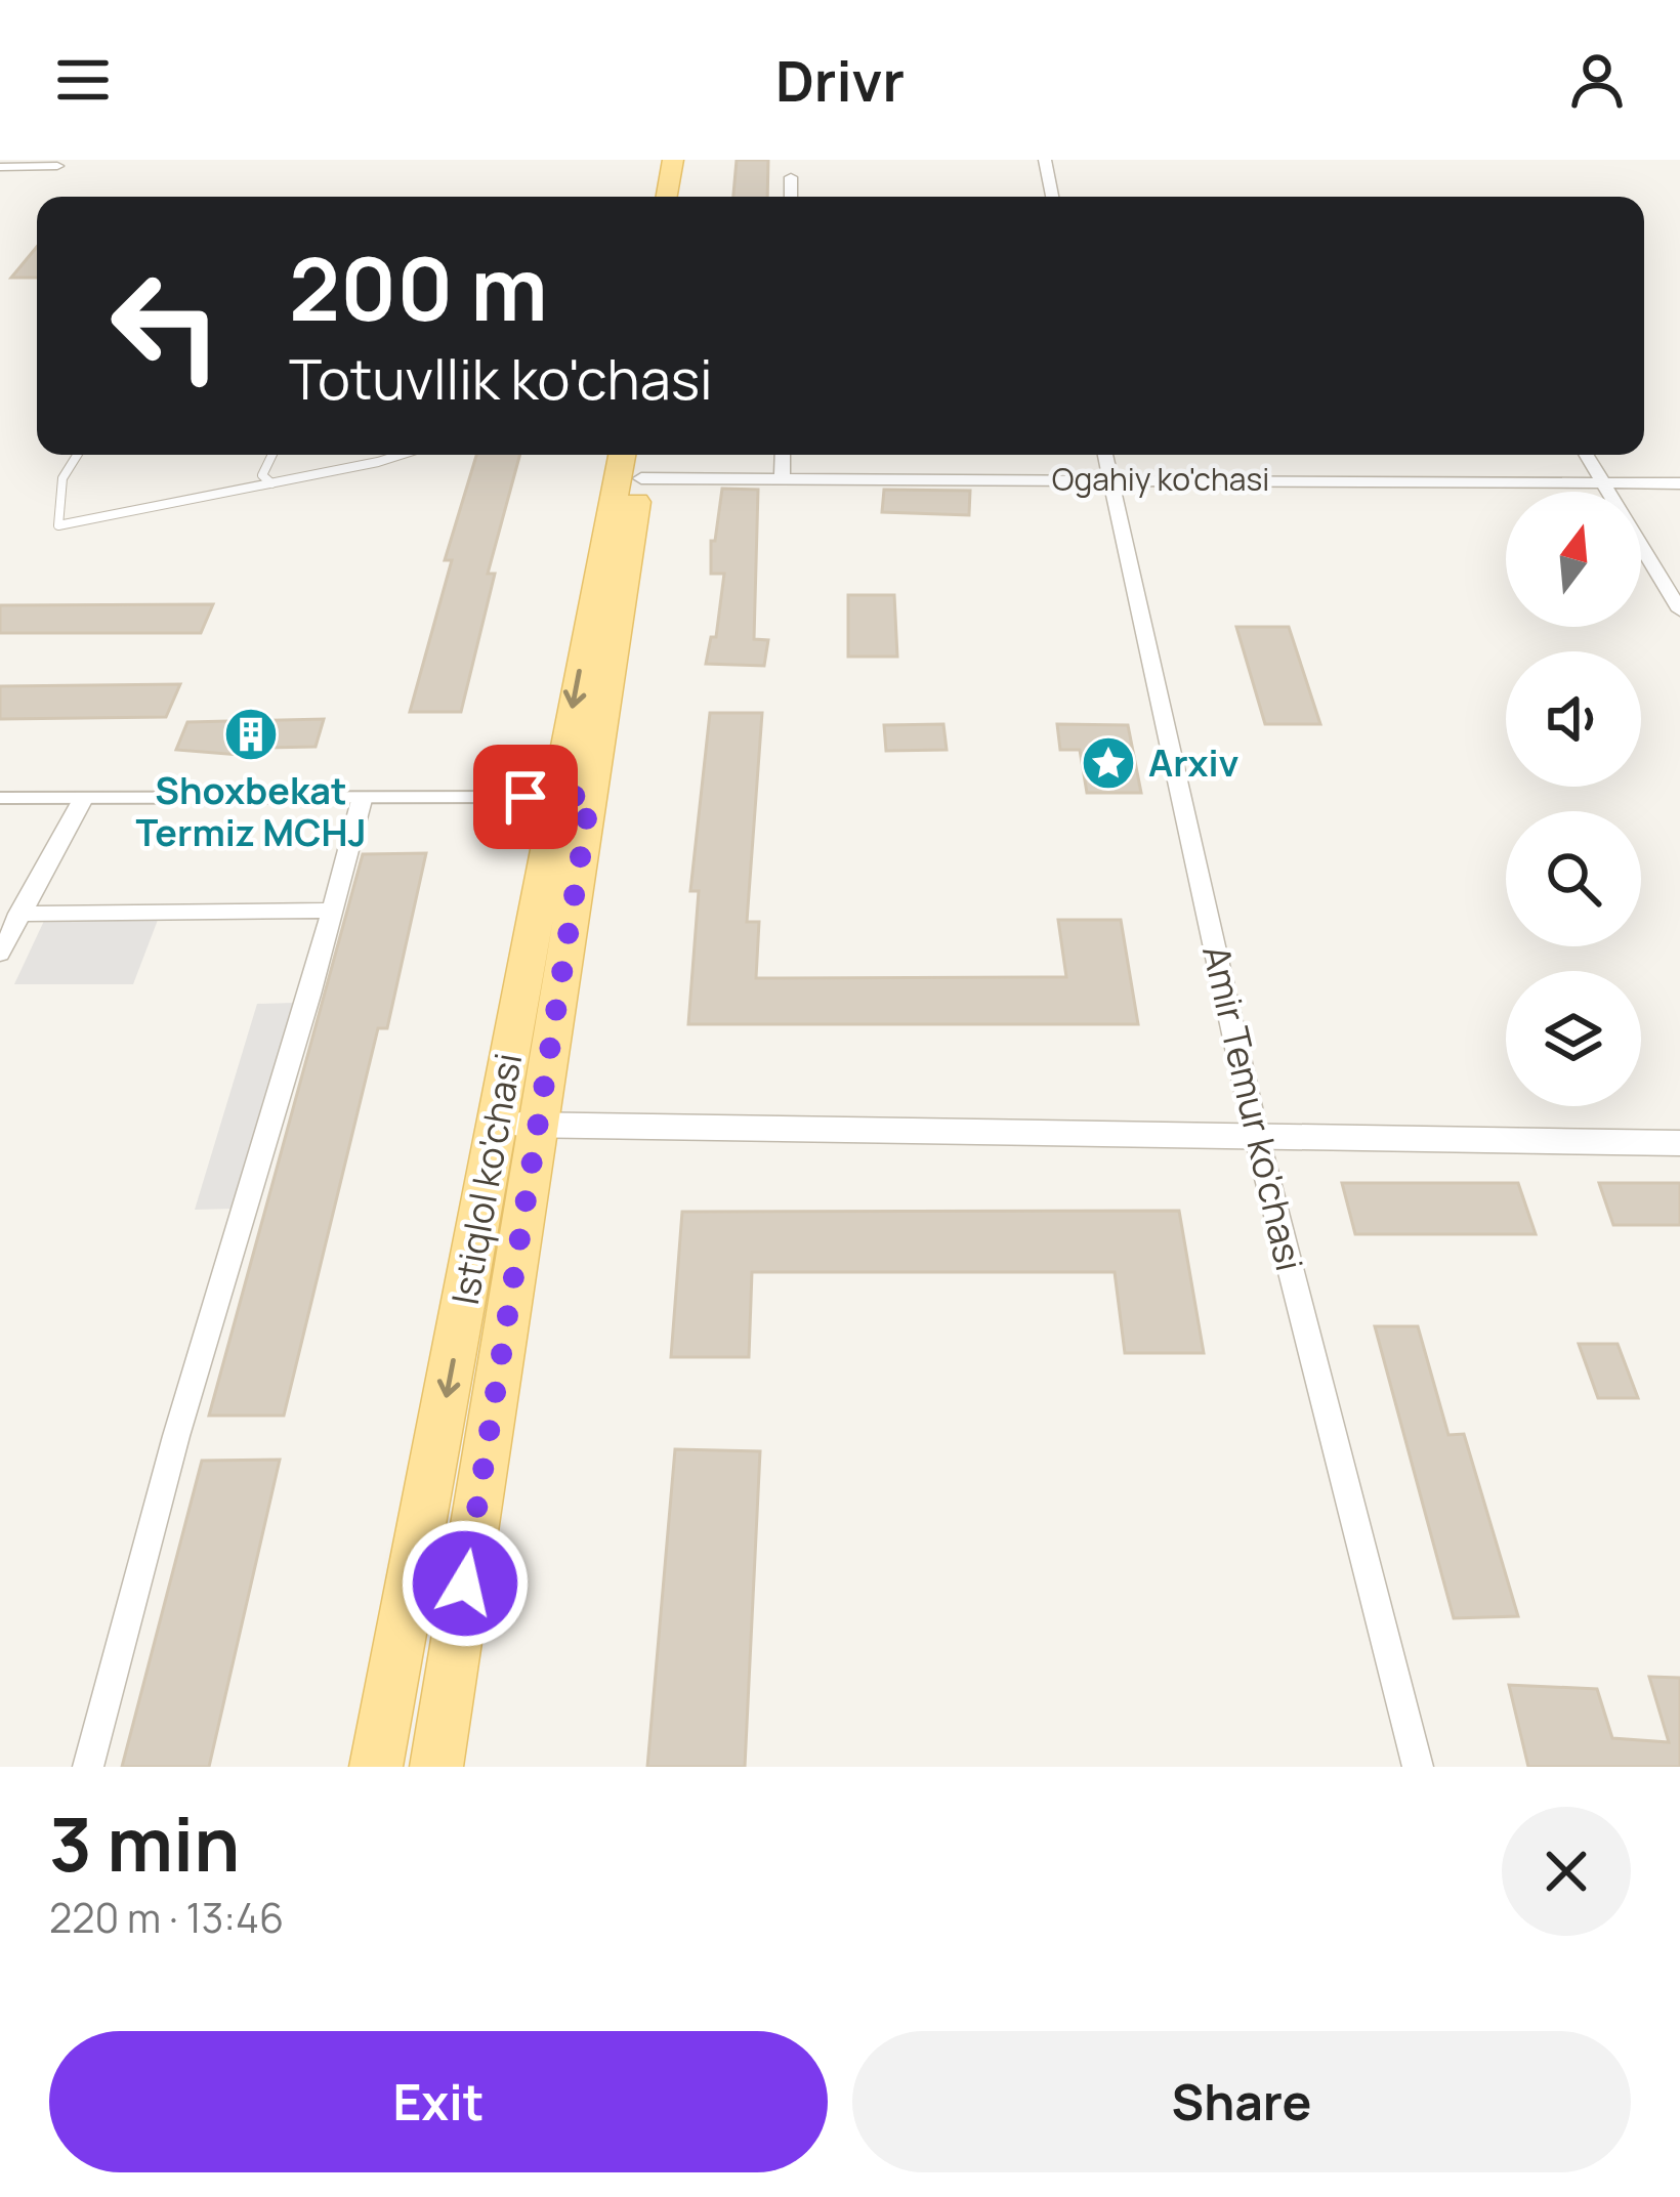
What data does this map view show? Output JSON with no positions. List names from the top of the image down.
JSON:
{
  "streets": {
    "main road": ["Istiqlol ko'chasi"],
    "street": ["Ogahiy ko'chasi", "Amir Temur ko'chasi"]
  },
  "crossings": [
    ["Ogahiy ko'chasi", "Amir Temur ko'chasi"],
    ["Ogahiy ko'chasi", "Istiqlol ko'chasi"]
  ],
  "places": {
    "building": ["Shoxbekat Termiz MCHJ"],
    "place": ["Arxiv"]
  },
  "north": "top",
  "page": {
    "header": "Drivr",
    "turn": ["200 m", "Totuvllik ko'chasi"],
    "heading": ["3 min", "220 m · 13:46"],
    "buttons": ["Exit", "Share"]
  }
}
